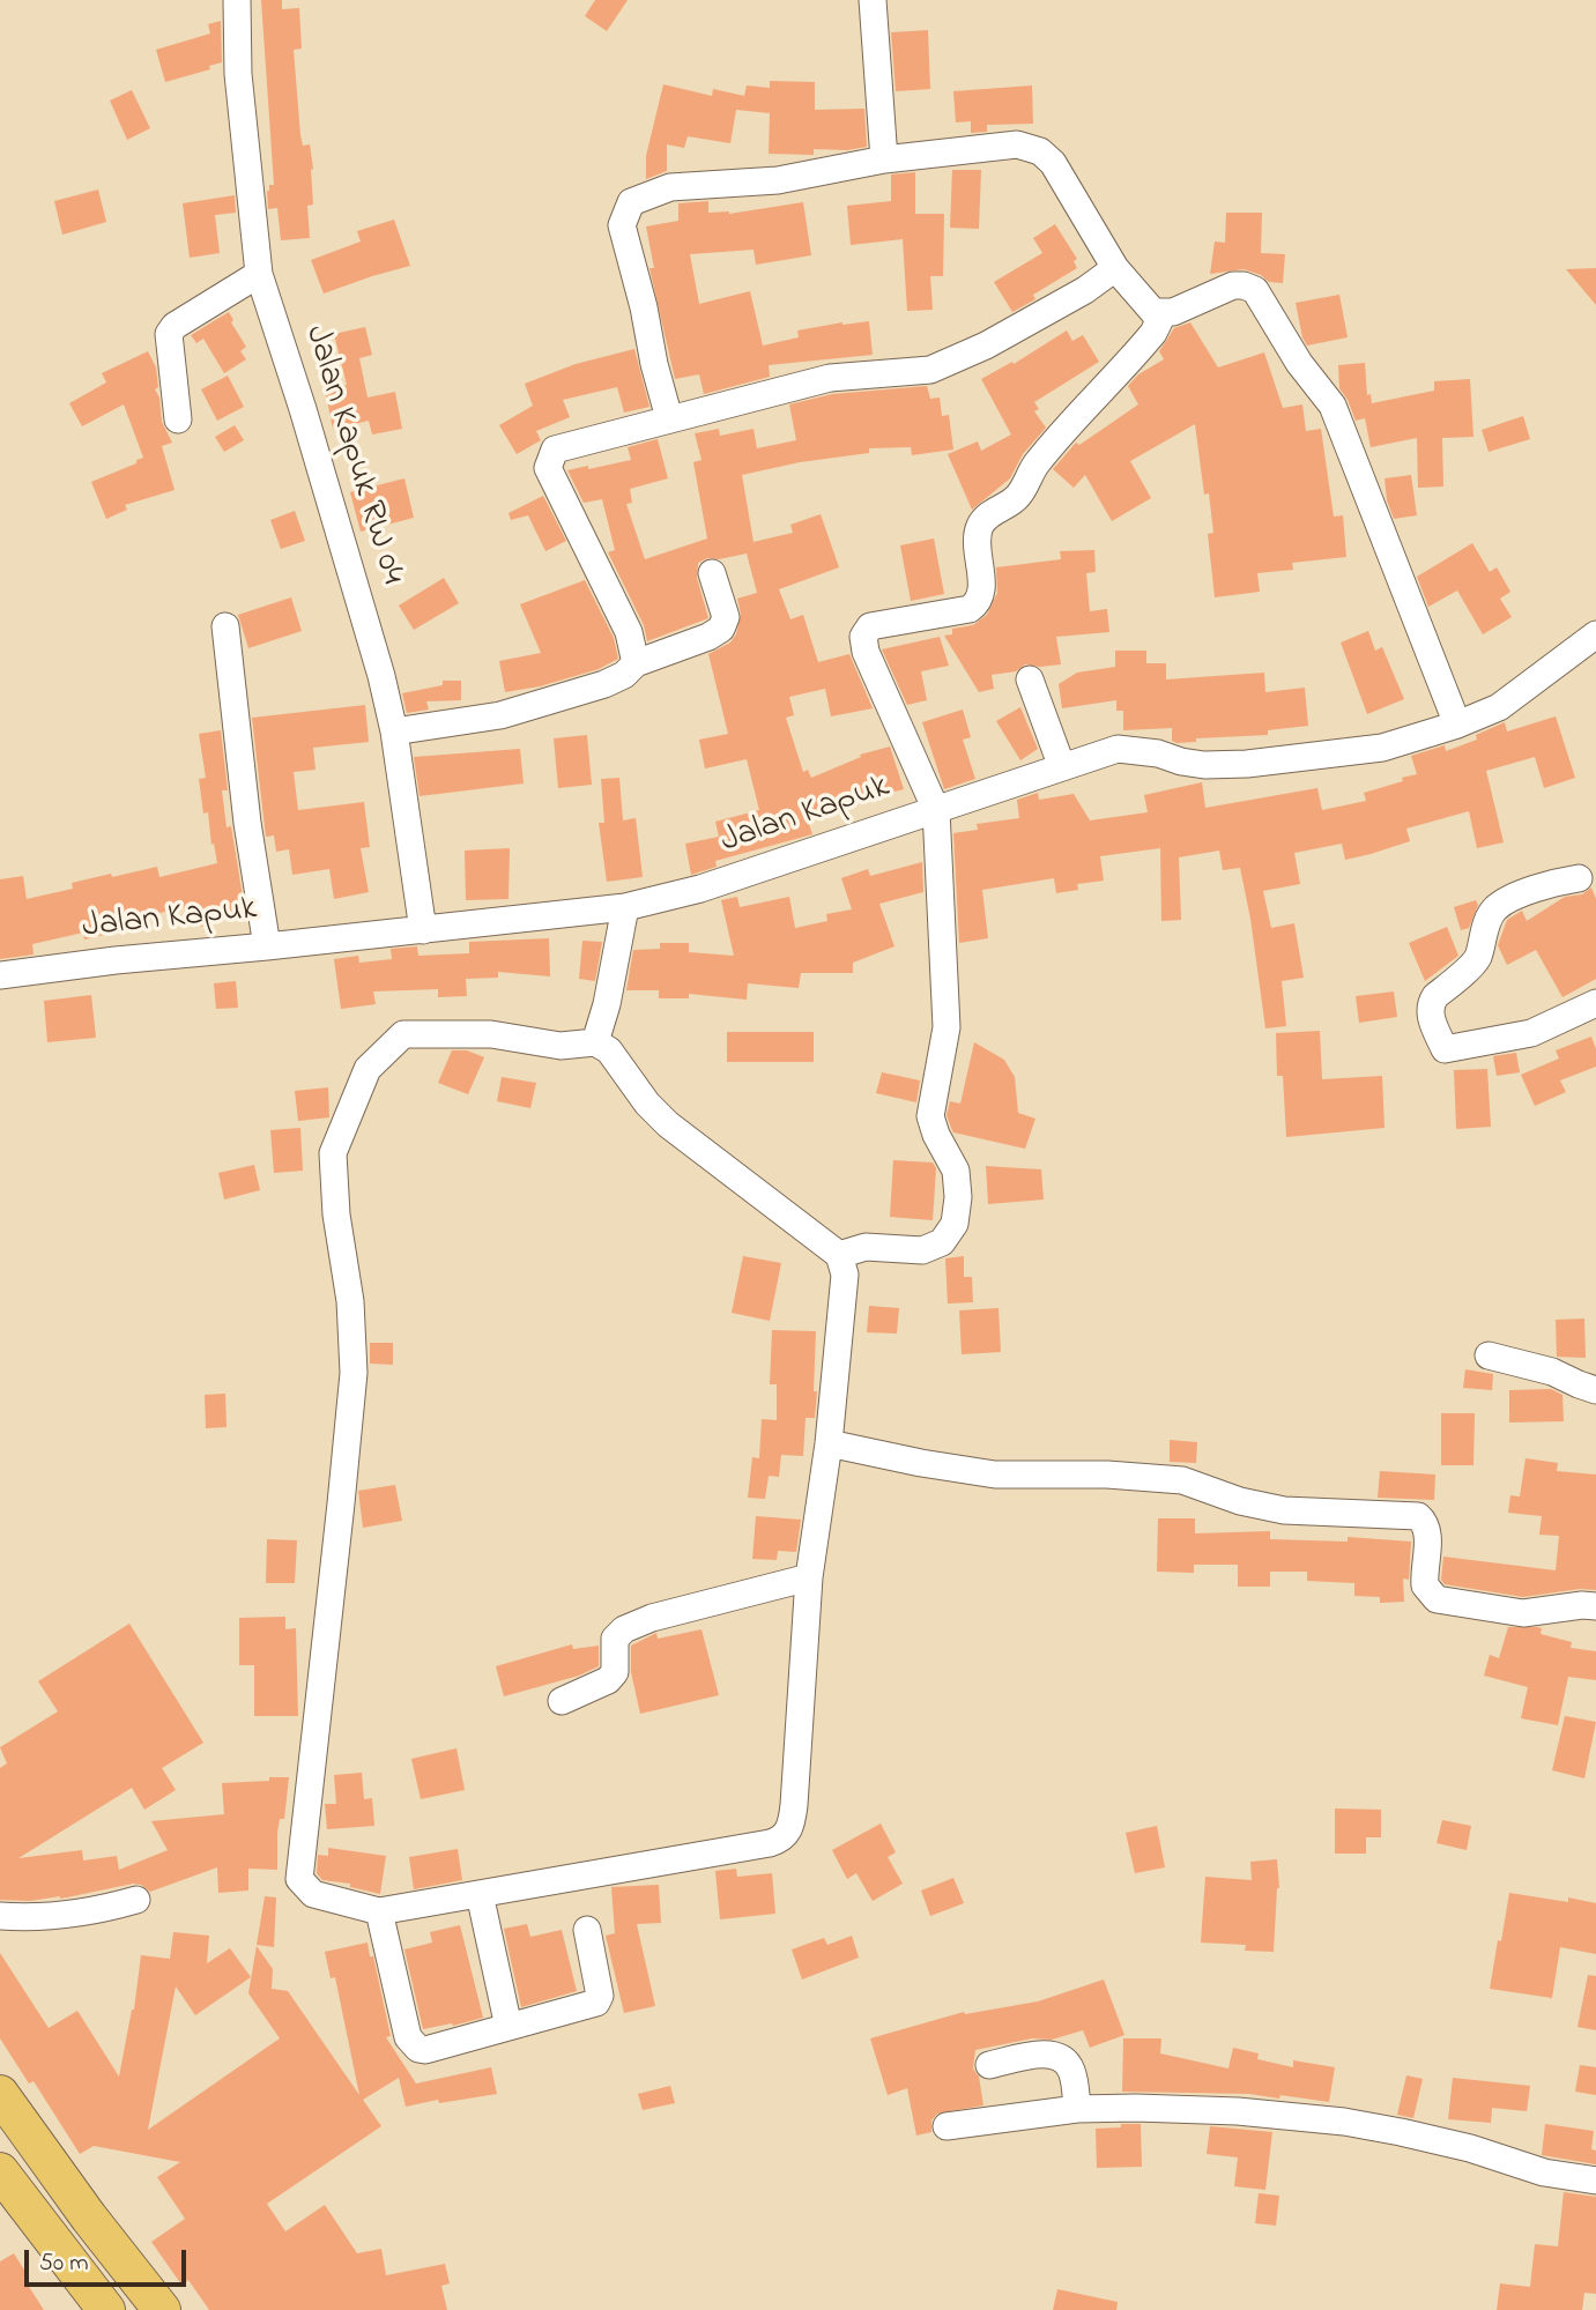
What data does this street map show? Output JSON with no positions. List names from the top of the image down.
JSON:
{
  "streets": {
    "street": ["Jalan Kapuk RW 04", "Jalan Kapuk"]
  },
  "crossings": [
    ["Jalan Kapuk RW 04", "Jalan Kapuk"]
  ],
  "scale_bar": "50 m"
}
